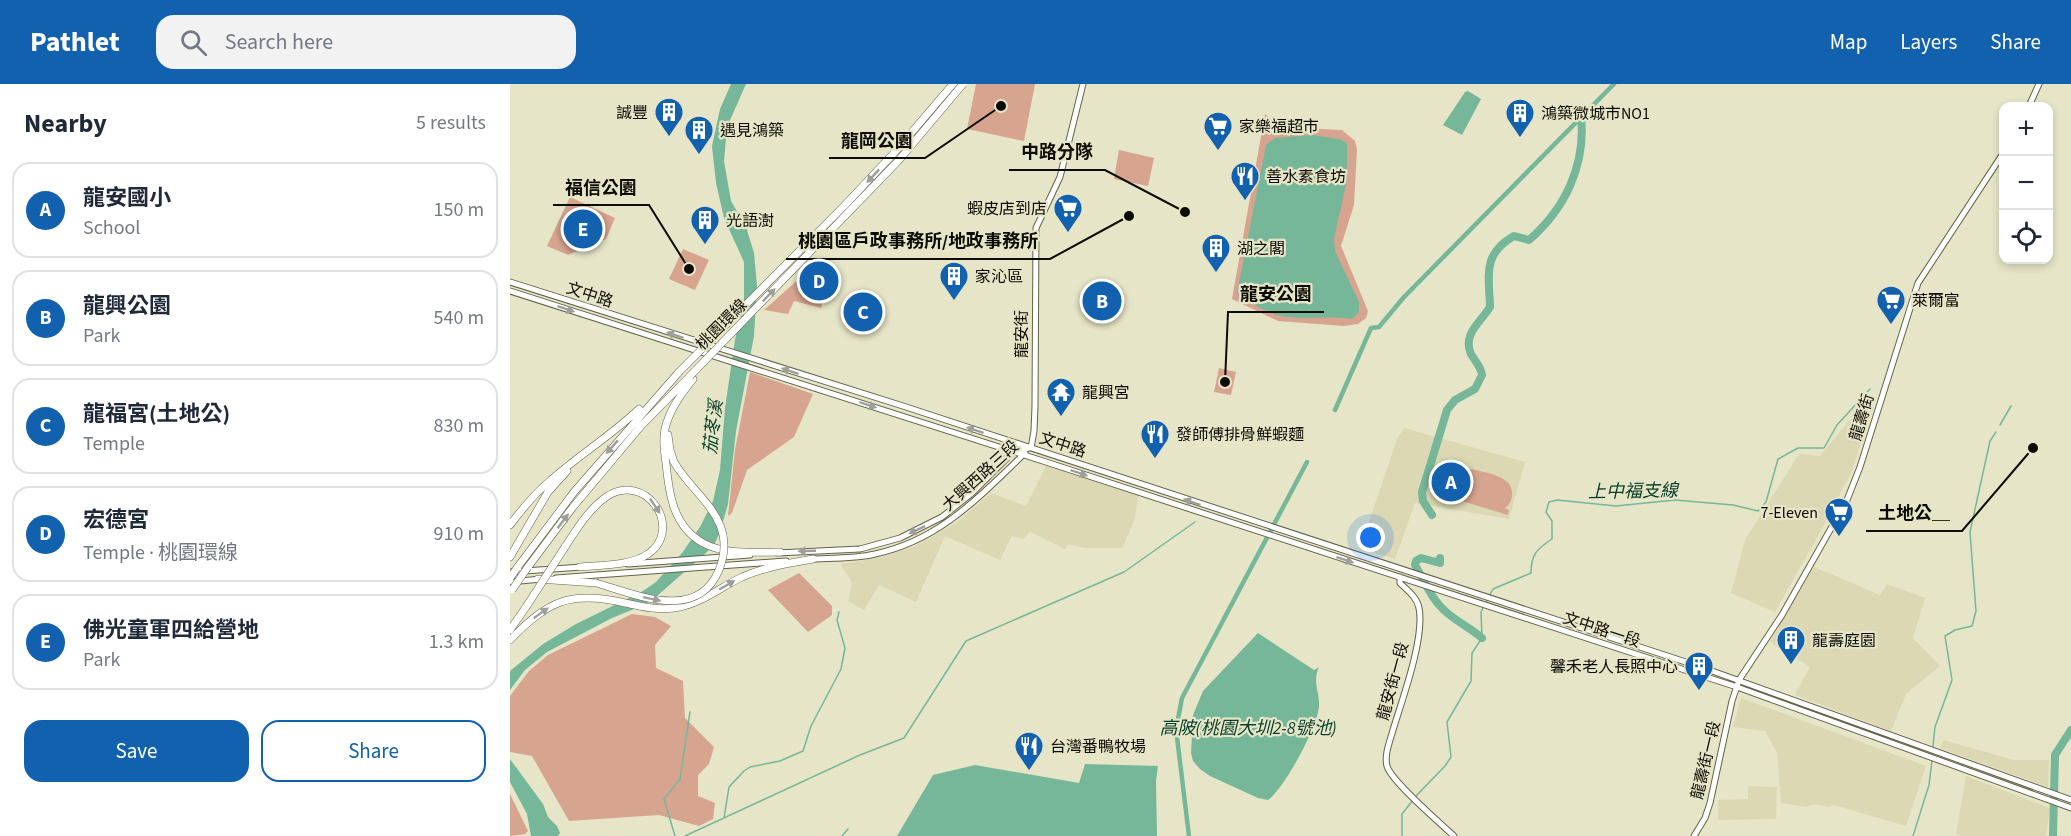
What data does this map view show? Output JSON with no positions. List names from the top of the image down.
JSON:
{
  "streets": {
    "highway": ["桃園環線"],
    "street": [
      "文中路",
      "龍安街",
      "龍壽街",
      "大興西路三段",
      "文中路一段",
      "龍安街一段",
      "龍壽街一段"
    ]
  },
  "crossings": [
    ["文中路", "龍安街"],
    ["文中路", "大興西路三段"],
    ["文中路", "文中路一段"],
    ["桃園環線", "大興西路三段"],
    ["龍安街", "大興西路三段"],
    ["龍壽街", "文中路一段"],
    ["龍壽街", "龍壽街一段"],
    ["文中路一段", "龍安街一段"],
    ["文中路一段", "龍壽街一段"]
  ],
  "water": ["茄苳溪", "上中福支線", "高陂(桃園大圳2-8號池)"],
  "places": {
    "other": [
      "龍岡公園",
      "中路分隊",
      "桃園區戶政事務所/地政事務所",
      "福信公園",
      "龍安公園",
      "土地公＿"
    ],
    "building": [
      "誠豐",
      "鴻築微城市NO1",
      "遇見鴻築",
      "光語澍",
      "湖之閣",
      "家沁區",
      "龍壽庭園",
      "馨禾老人長照中心"
    ],
    "supermarket": [
      "家樂福超市",
      "蝦皮店到店",
      "萊爾富",
      "7-Eleven"
    ],
    "restaurant": ["善水素食坊", "發師傅排骨鮮蝦麵", "台灣番鴨牧場"],
    "temple": ["龍興宮"]
  },
  "page": {
    "header": "Pathlet",
    "search": "Search here",
    "nav": ["Map", "Layers", "Share"],
    "heading": ["Nearby", "5 results"],
    "map_buttons": ["+", "−"],
    "list": [
      {
        "mark": "A",
        "name": "龍安國小",
        "note": "School",
        "value": "150 m"
      },
      {
        "mark": "B",
        "name": "龍興公園",
        "note": "Park",
        "value": "540 m"
      },
      {
        "mark": "C",
        "name": "龍福宮(土地公)",
        "note": "Temple",
        "value": "830 m"
      },
      {
        "mark": "D",
        "name": "宏德宮",
        "note": "Temple · 桃園環線",
        "value": "910 m"
      },
      {
        "mark": "E",
        "name": "佛光童軍四給營地",
        "note": "Park",
        "value": "1.3 km"
      }
    ],
    "pins": [
      "E",
      "D",
      "B",
      "C",
      "A"
    ],
    "buttons": ["Save", "Share"]
  }
}
